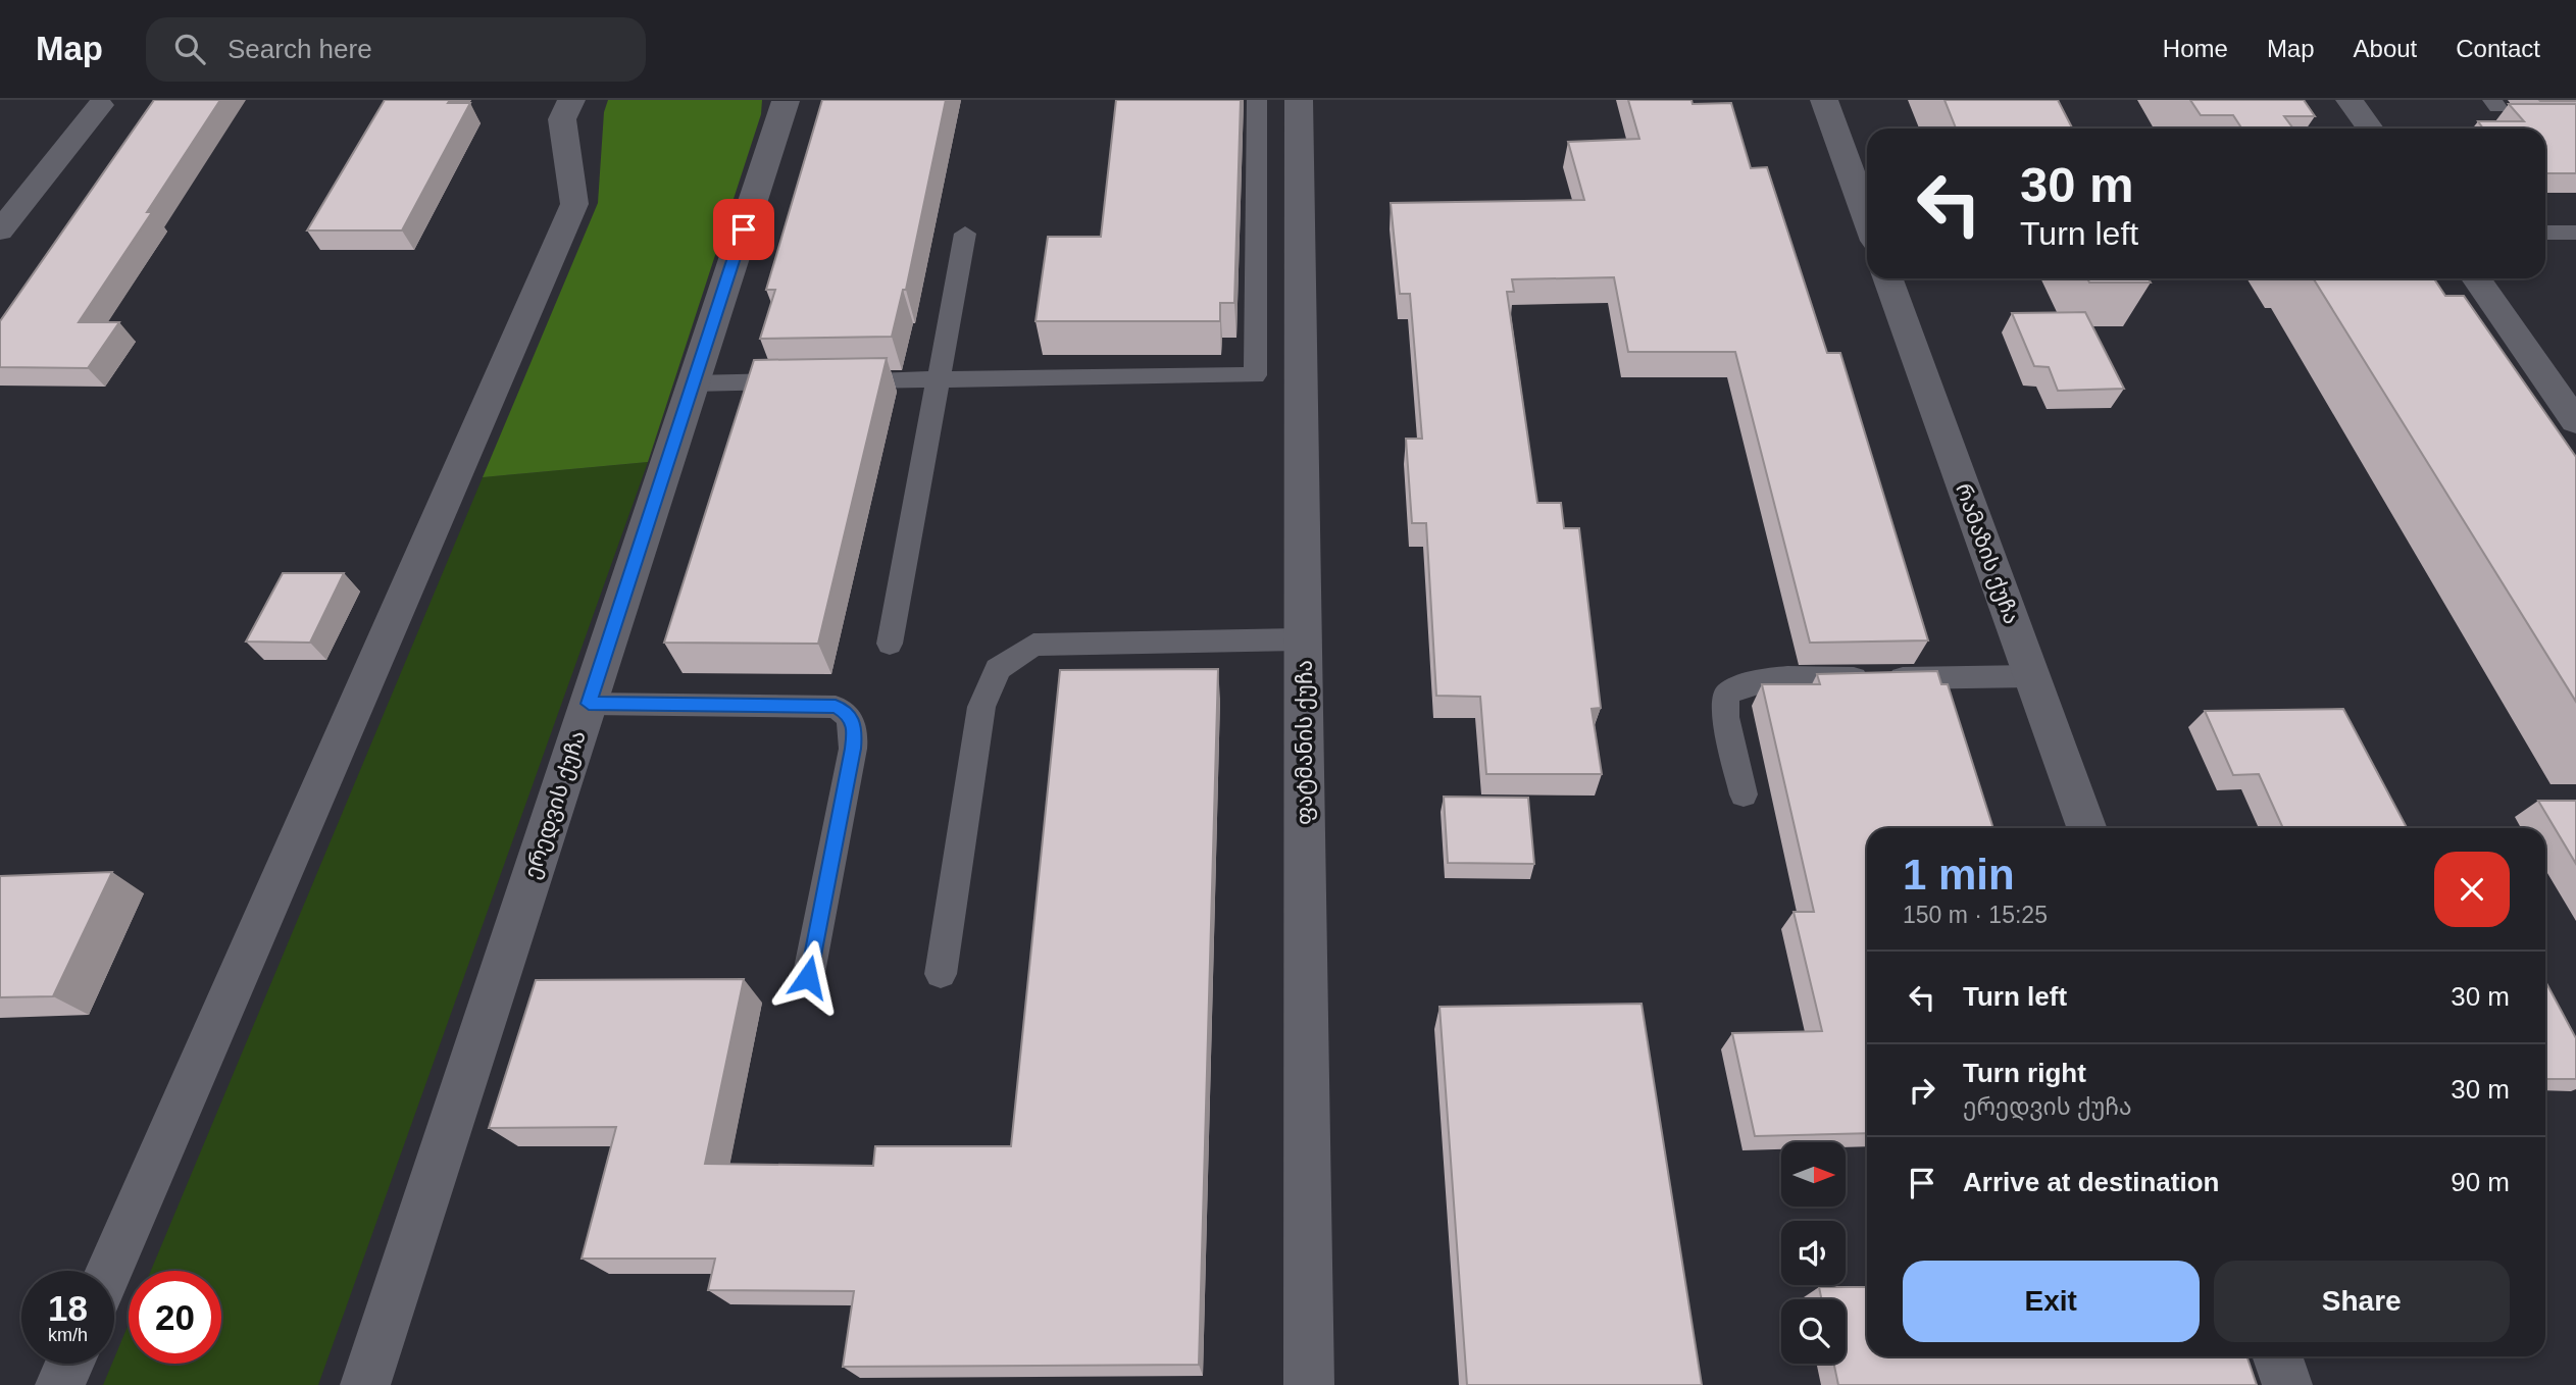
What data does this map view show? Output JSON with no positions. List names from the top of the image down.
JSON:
{
  "streets": {
    "street": ["რამაზის ქუჩა", "ფატმანის ქუჩა", "ერედვის ქუჩა"]
  },
  "north": "right",
  "page": {
    "header": "Map",
    "search": "Search here",
    "nav": [
      "Home",
      "Map",
      "About",
      "Contact"
    ],
    "turn": ["30 m", "Turn left"],
    "heading": ["1 min", "150 m · 15:25"],
    "list": [
      {
        "name": "Turn left",
        "value": "30 m"
      },
      {
        "name": "Turn right",
        "note": "ერედვის ქუჩა",
        "value": "30 m"
      },
      {
        "name": "Arrive at destination",
        "value": "90 m"
      }
    ],
    "buttons": ["Exit", "Share"],
    "speed": "18 km/h",
    "limit": "20"
  }
}
